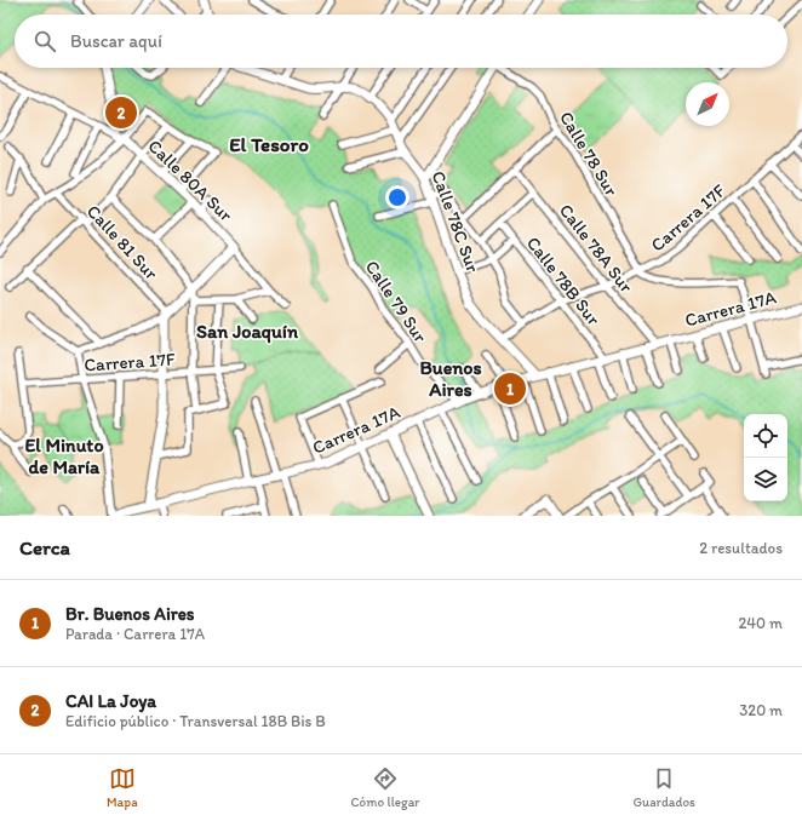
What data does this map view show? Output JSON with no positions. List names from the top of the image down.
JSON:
{
  "streets": {
    "street": [
      "Calle 78 Sur",
      "Calle 80A Sur",
      "Carrera 17F",
      "Calle 78C Sur",
      "Calle 81 Sur",
      "Calle 78A Sur",
      "Calle 78B Sur",
      "Calle 79 Sur",
      "Carrera 17A"
    ]
  },
  "crossings": [
    ["Calle 78 Sur", "Carrera 17F"],
    ["Carrera 17F", "Calle 78C Sur"],
    ["Carrera 17F", "Calle 78A Sur"],
    ["Carrera 17F", "Calle 78B Sur"],
    ["Calle 78C Sur", "Carrera 17A"],
    ["Calle 78A Sur", "Carrera 17A"],
    ["Calle 78B Sur", "Carrera 17A"],
    ["Calle 79 Sur", "Carrera 17A"]
  ],
  "districts": [
    "El Tesoro",
    "San Joaquín",
    "Buenos Aires",
    "El Minuto de María"
  ],
  "north": "top right",
  "page": {
    "search": "Buscar aquí",
    "pins": ["2", "1"],
    "heading": ["Cerca", "2 resultados"],
    "list": [
      {
        "mark": "1",
        "name": "Br. Buenos Aires",
        "note": "Parada · Carrera 17A",
        "value": "240 m"
      },
      {
        "mark": "2",
        "name": "CAI La Joya",
        "note": "Edificio público · Transversal 18B Bis B",
        "value": "320 m"
      }
    ],
    "nav": ["Mapa", "Cómo llegar", "Guardados"]
  }
}
